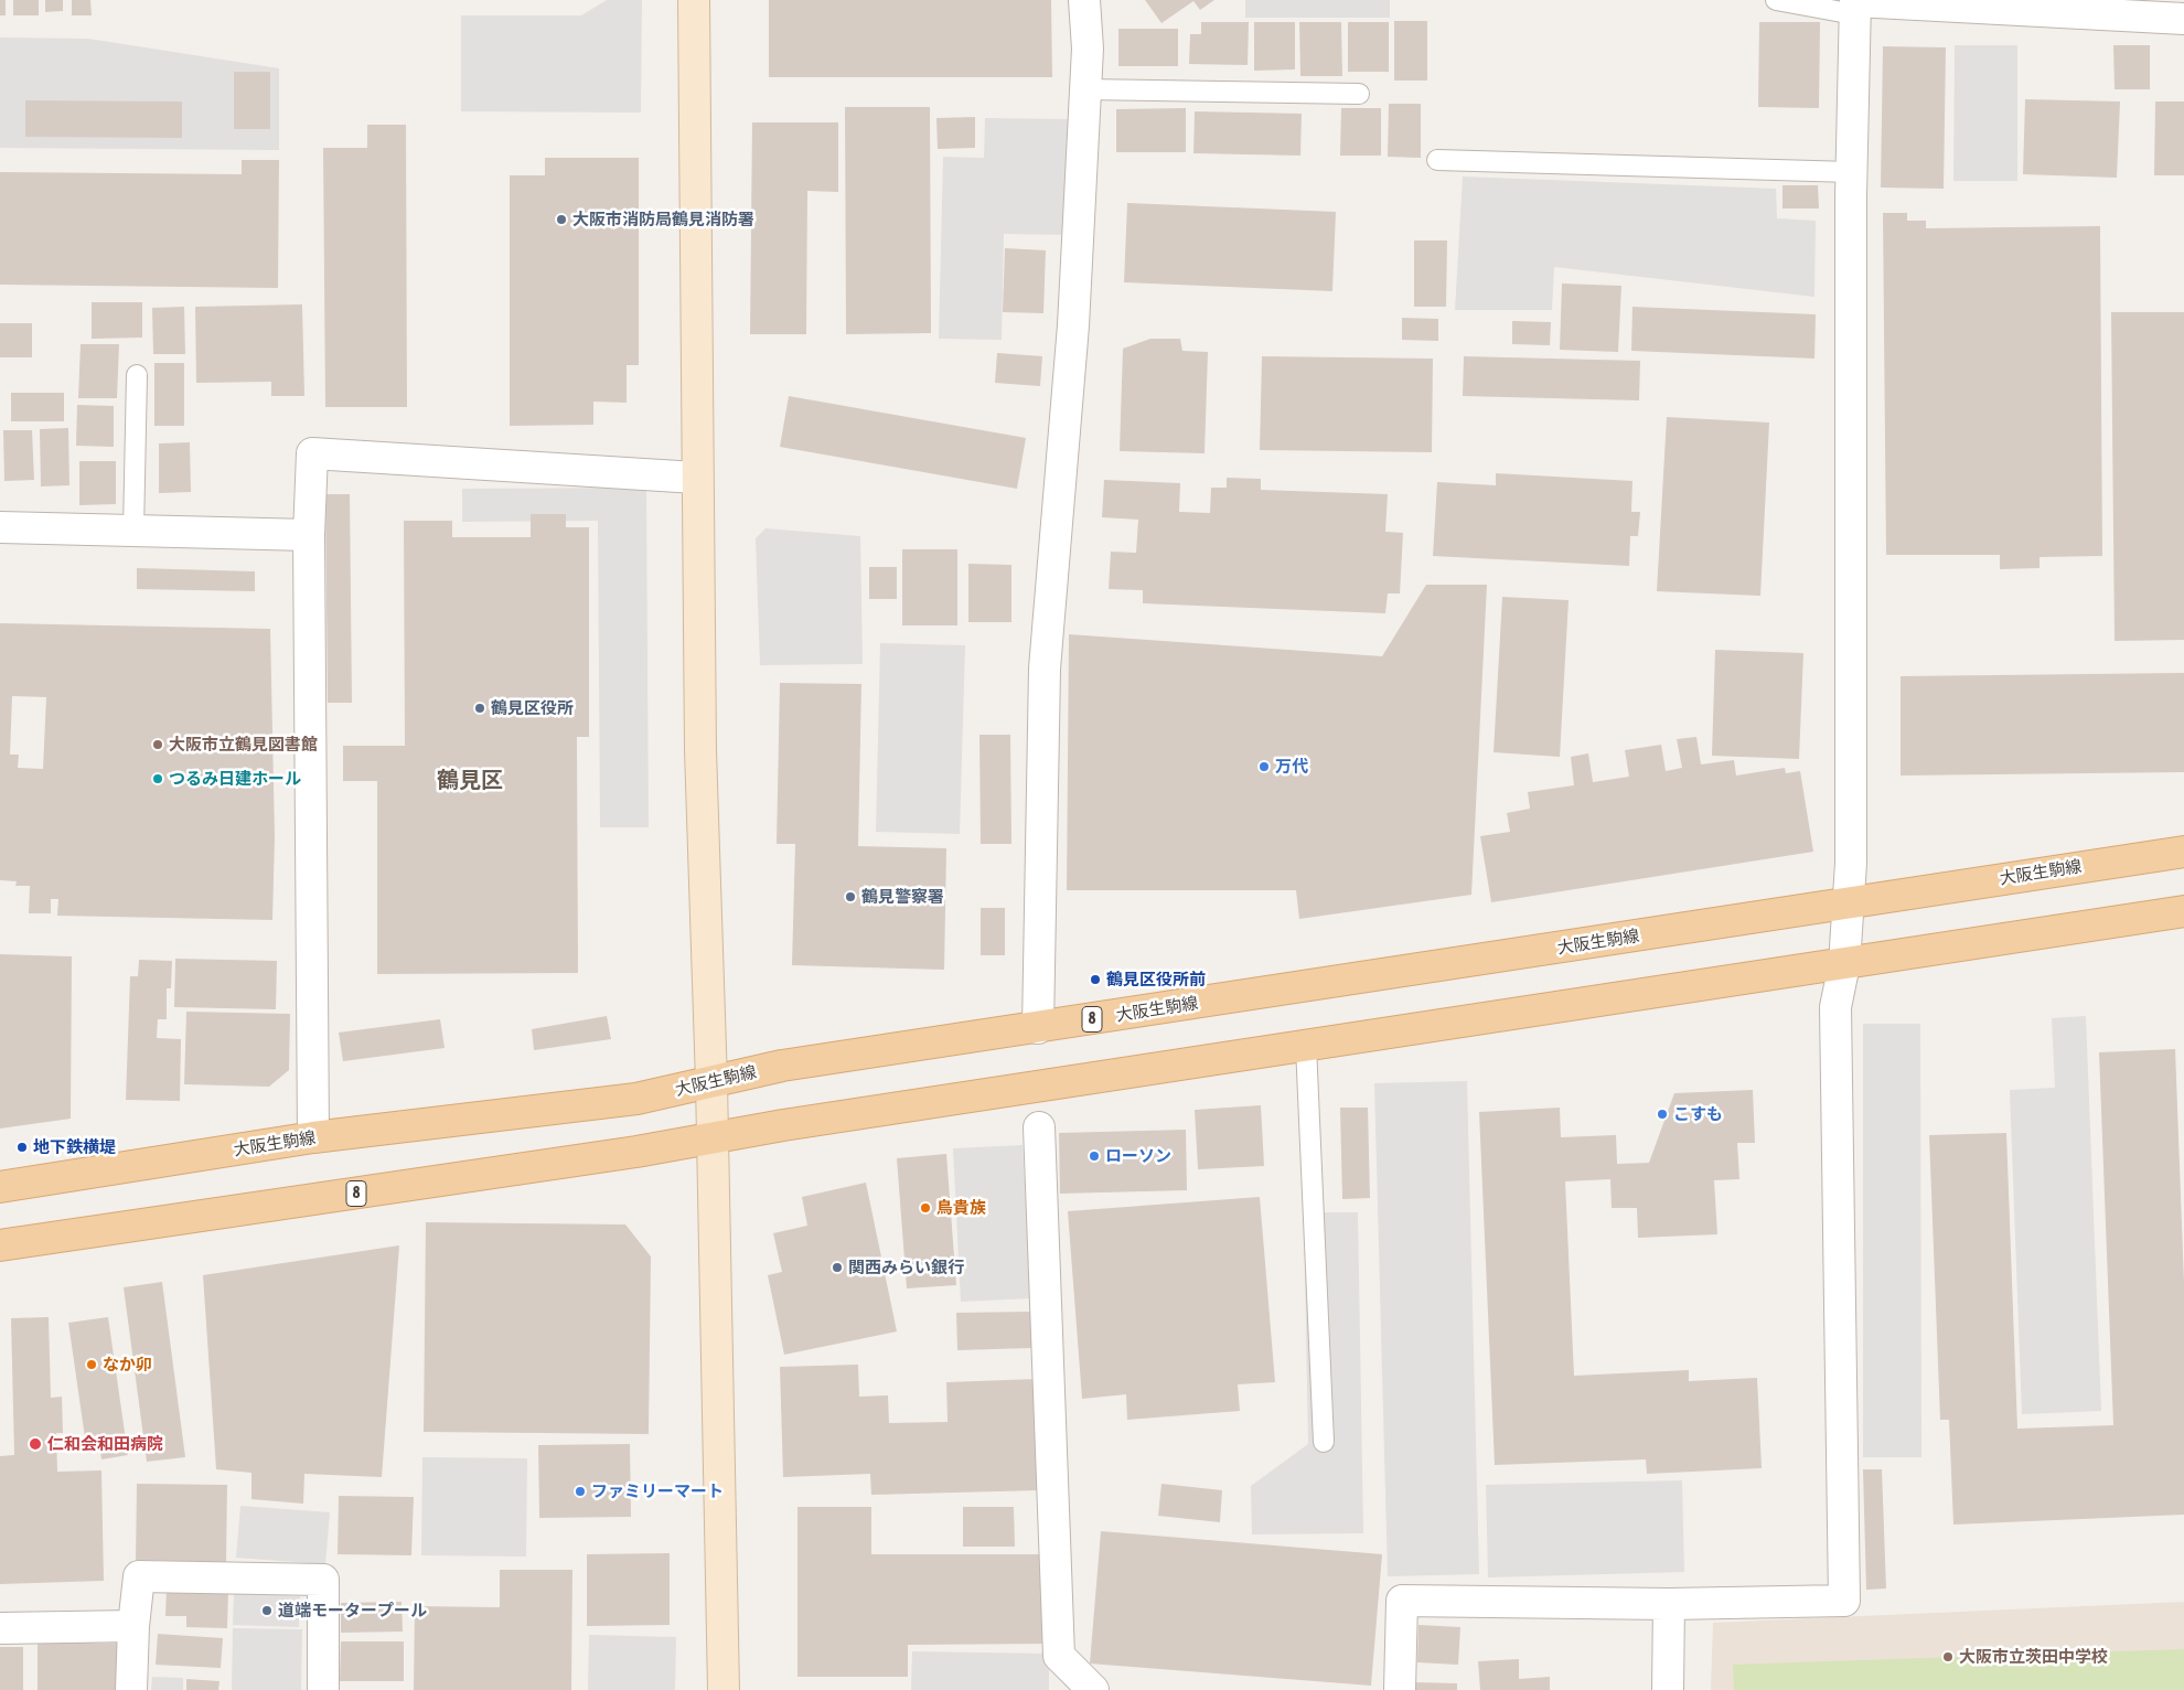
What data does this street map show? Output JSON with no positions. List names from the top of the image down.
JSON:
{
  "streets": {
    "main road": ["大阪生駒線", "8"]
  },
  "districts": ["鶴見区"],
  "places": [
    "大阪市消防局鶴見消防署",
    "鶴見区役所",
    "大阪市立鶴見図書館",
    "万代",
    "つるみ日建ホール",
    "鶴見警察署",
    "鶴見区役所前",
    "こすも",
    "地下鉄横堤",
    "ローソン",
    "鳥貴族",
    "関西みらい銀行",
    "なか卯",
    "仁和会和田病院",
    "ファミリーマート",
    "道端モータープール",
    "大阪市立茨田中学校"
  ]
}
